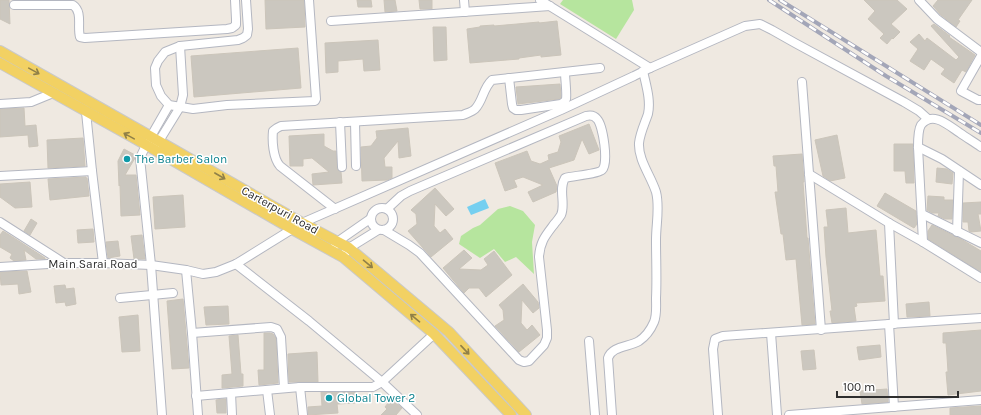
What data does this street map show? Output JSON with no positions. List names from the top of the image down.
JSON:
{
  "streets": {
    "main road": ["Carterpuri Road"],
    "street": ["Main Sarai Road"]
  },
  "crossings": [
    ["Carterpuri Road", "Main Sarai Road"]
  ],
  "places": ["The Barber Salon", "Global Tower 2"],
  "scale_bar": "100 m"
}
